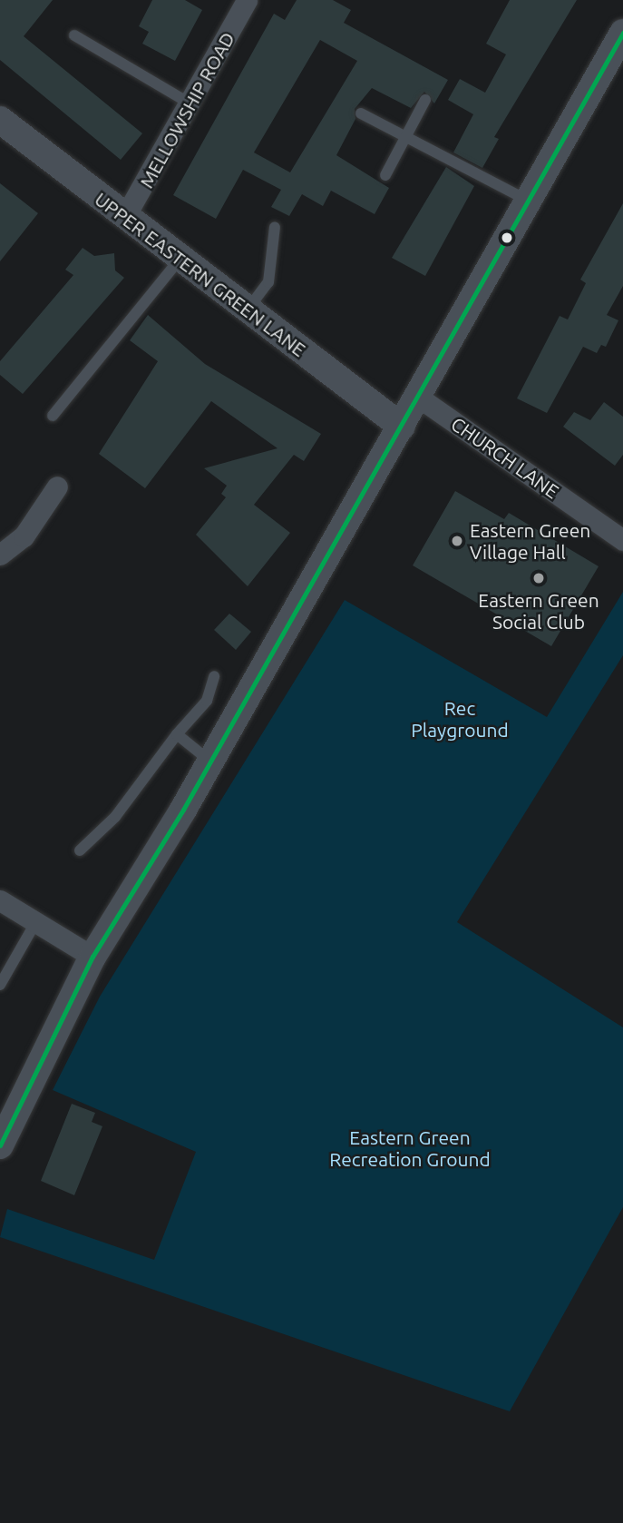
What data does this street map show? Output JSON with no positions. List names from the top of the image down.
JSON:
{
  "streets": {
    "street": ["MELLOWSHIP ROAD", "UPPER EASTERN GREEN LANE", "CHURCH LANE"]
  },
  "crossings": [
    ["MELLOWSHIP ROAD", "UPPER EASTERN GREEN LANE"]
  ],
  "parks": ["Rec Playground", "Eastern Green Recreation Ground"],
  "places": ["Eastern Green Village Hall", "Eastern Green Social Club"]
}
